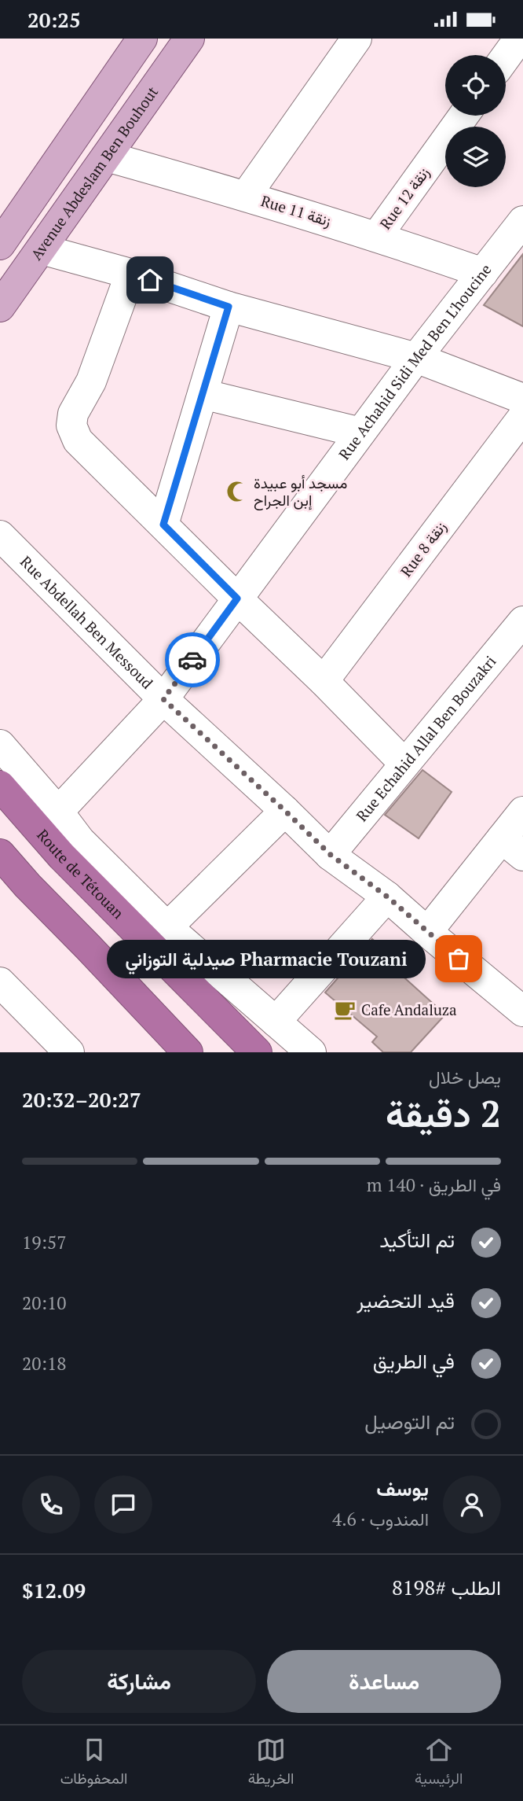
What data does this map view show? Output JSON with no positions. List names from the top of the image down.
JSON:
{
  "streets": {
    "highway": ["Route de Tétouan"],
    "main road": ["Avenue Abdeslam Ben Bouhout"],
    "street": [
      "Rue 12 زنقة",
      "Rue 11 زنقة",
      "Rue Achahid Sidi Med Ben L'houcine",
      "Rue 8 زنقة",
      "Rue Abdellah Ben Messoud",
      "Rue Echahid Allal Ben Bouzakri"
    ]
  },
  "crossings": [
    ["Avenue Abdeslam Ben Bouhout", "Rue 11 زنقة"],
    ["Rue 12 زنقة", "Rue 11 زنقة"],
    ["Rue 11 زنقة", "Rue Achahid Sidi Med Ben L'houcine"],
    ["Rue Achahid Sidi Med Ben L'houcine", "Rue Abdellah Ben Messoud"],
    ["Rue Abdellah Ben Messoud", "Rue Echahid Allal Ben Bouzakri"]
  ],
  "places": {
    "mosque": ["مسجد أبو عبيدة إبن الجراح"],
    "other": ["Pharmacie Touzani صيدلية التوزاني"],
    "cafe": ["Cafe Andaluza"]
  },
  "page": {
    "status": "20:25",
    "bubble": "Pharmacie Touzani صيدلية التوزاني",
    "heading": ["2 دقيقة", "يصل خلال", "20:27–20:32"],
    "panel": [
      "يوسف",
      "المندوب · 4.6",
      "الطلب #8198",
      "$12.09"
    ],
    "bar": "في الطريق · 140 m",
    "list": [
      ["تم التأكيد", "19:57"],
      ["قيد التحضير", "20:10"],
      ["في الطريق", "20:18"],
      "تم التوصيل"
    ],
    "buttons": ["مساعدة", "مشاركة"],
    "tabs": ["الرئيسية", "الخريطة", "المحفوظات"]
  }
}
